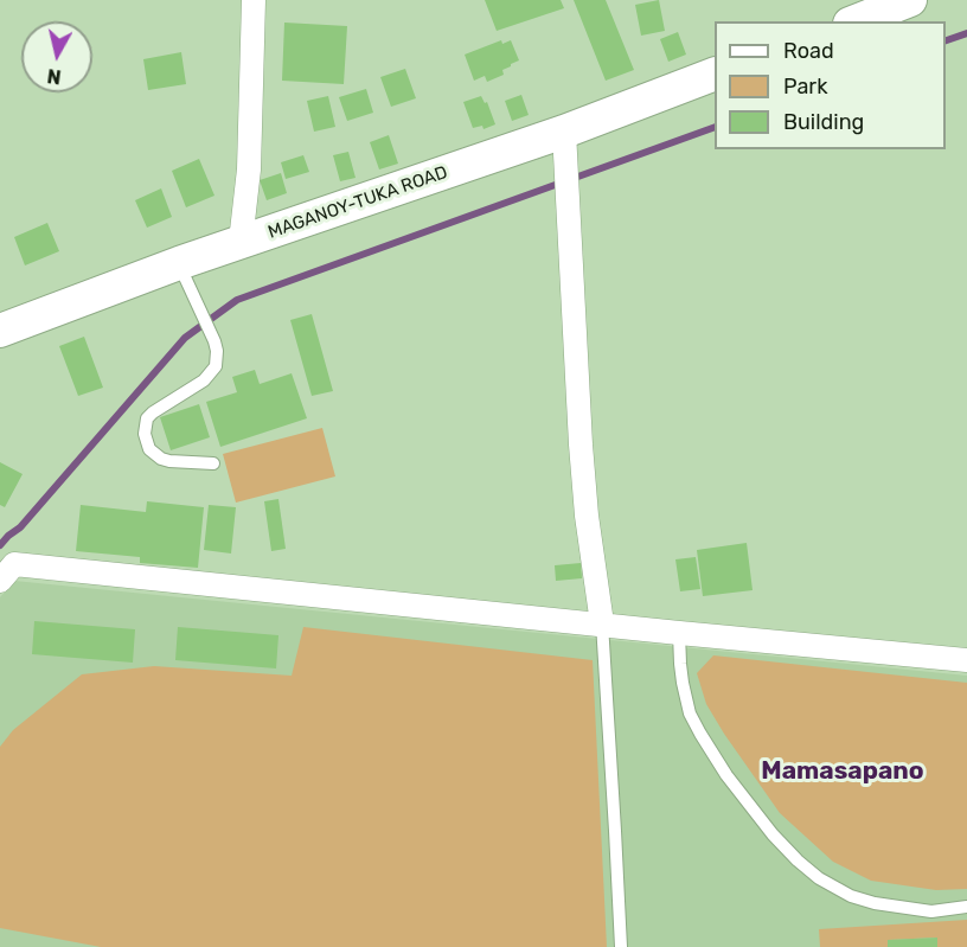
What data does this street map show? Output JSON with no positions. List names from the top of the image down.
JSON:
{
  "streets": {
    "main road": ["MAGANOY-TUKA ROAD"]
  },
  "districts": ["Mamasapano"],
  "legend": ["Road", "Park", "Building"],
  "north": "bottom"
}
